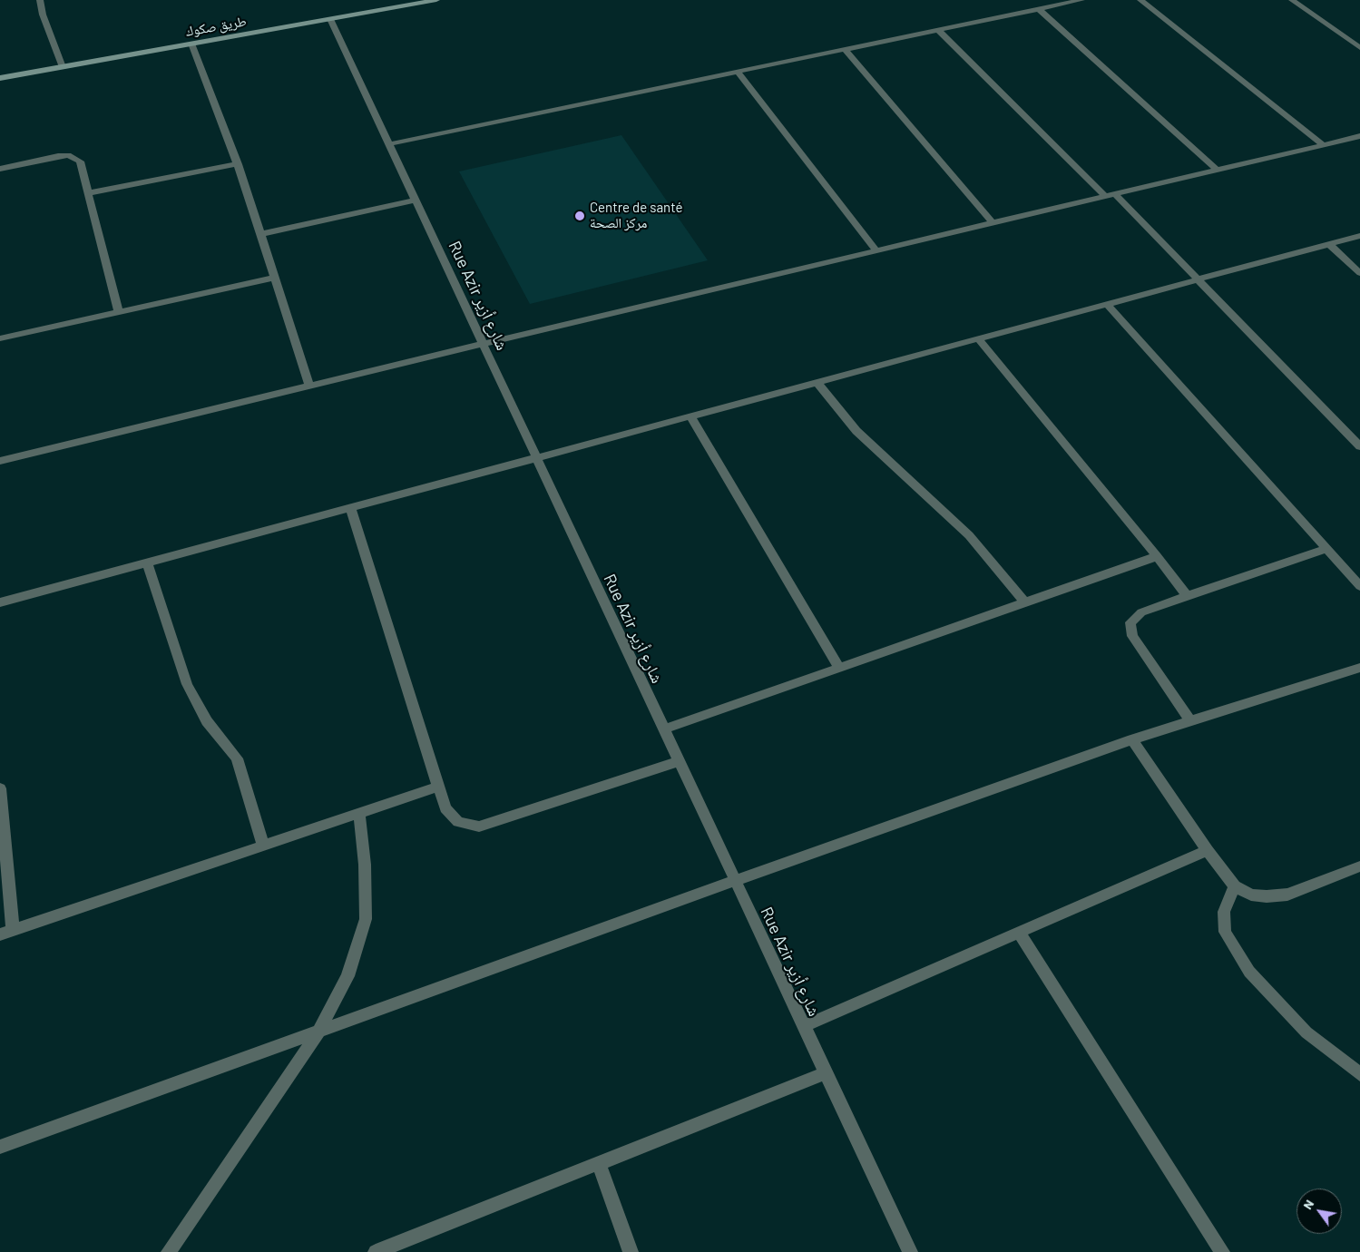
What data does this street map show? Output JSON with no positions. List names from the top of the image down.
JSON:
{
  "streets": {
    "street": ["طريق صكوك", "Rue Azir شارع أزير"]
  },
  "crossings": [
    ["طريق صكوك", "Rue Azir شارع أزير"]
  ],
  "places": ["Centre de santé مركز الصحة"],
  "north": "top left"
}
